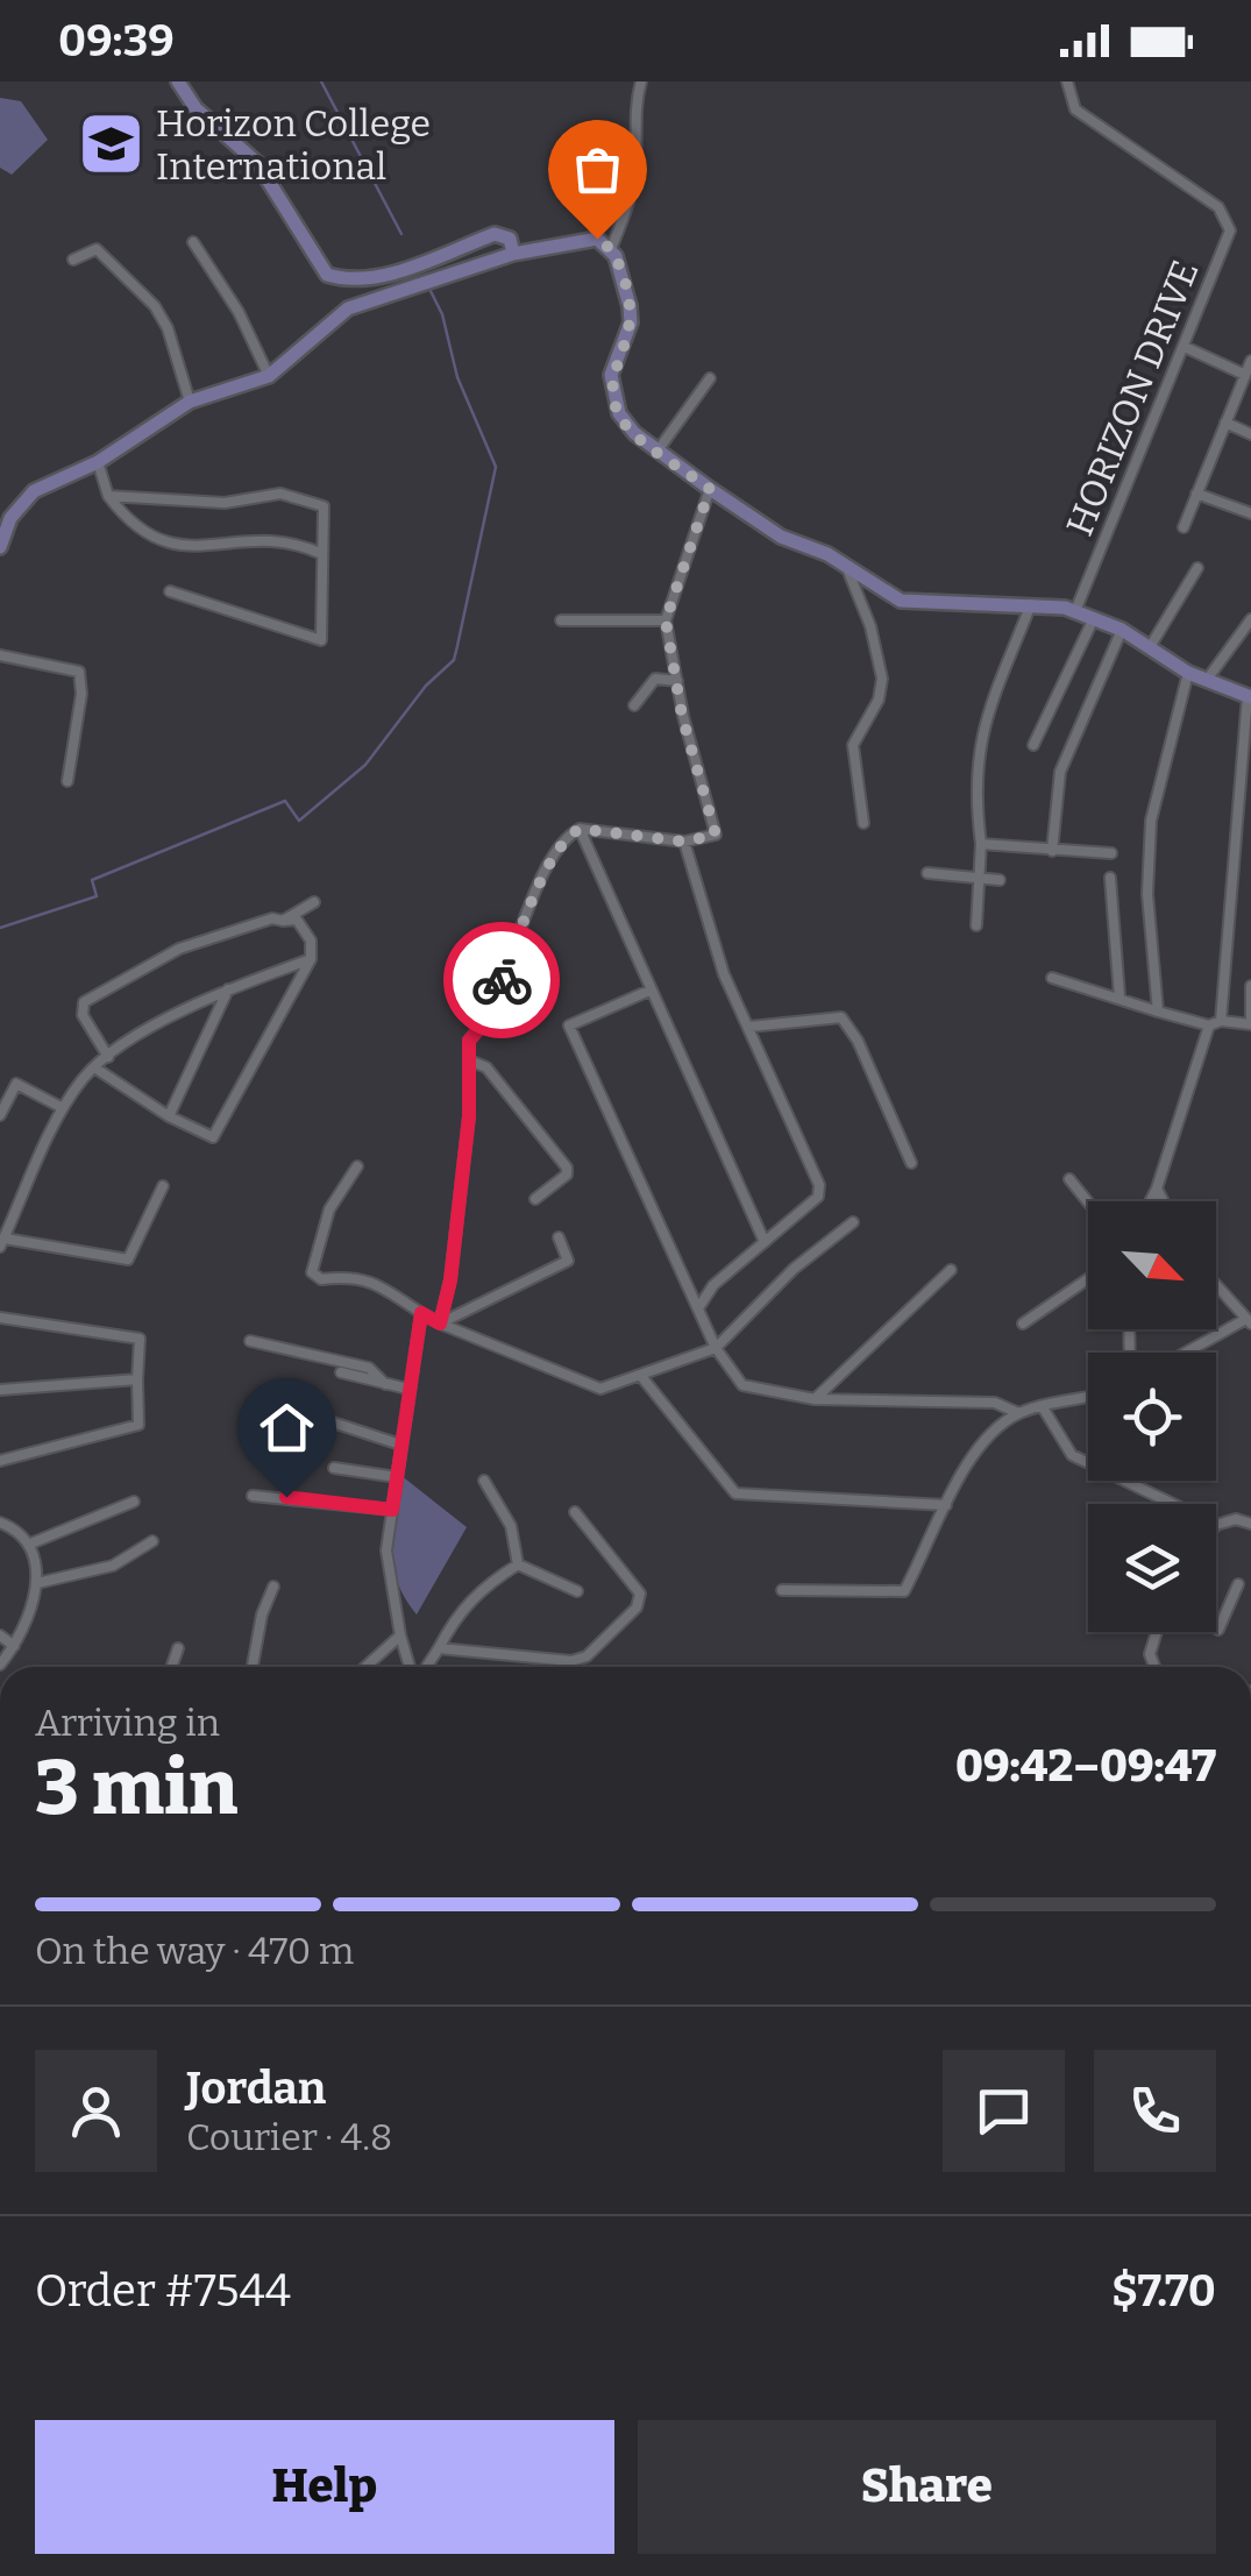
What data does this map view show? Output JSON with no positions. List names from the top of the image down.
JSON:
{
  "streets": {
    "street": ["HORIZON DRIVE"]
  },
  "places": {
    "school or university": ["Horizon College International"]
  },
  "north": "bottom right",
  "page": {
    "status": "09:39",
    "heading": ["3 min", "Arriving in", "09:42–09:47"],
    "panel": [
      "Jordan",
      "Courier · 4.8",
      "Order #7544",
      "$7.70"
    ],
    "bar": "On the way · 470 m",
    "buttons": ["Help", "Share"]
  }
}
